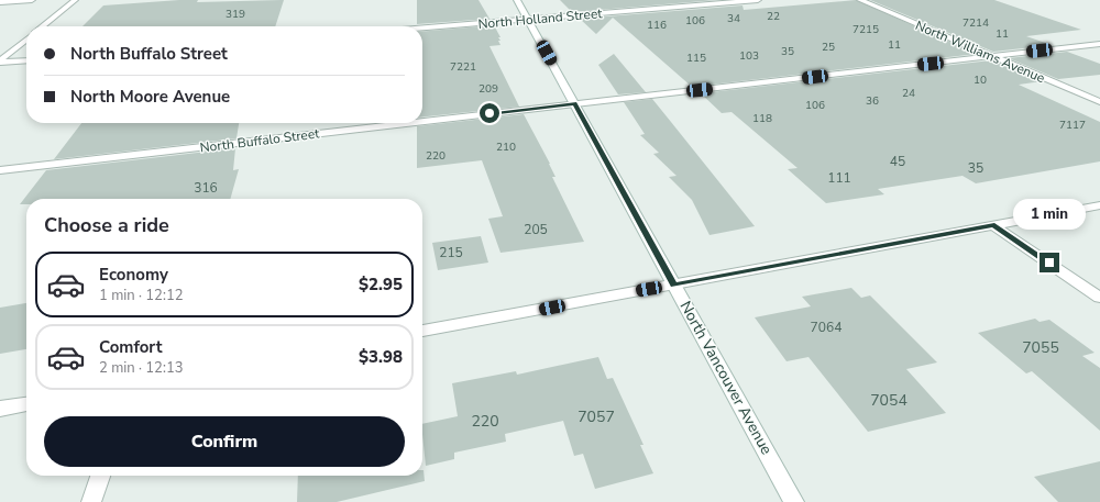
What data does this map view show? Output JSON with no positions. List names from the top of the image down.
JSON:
{
  "streets": {
    "street": [
      "North Holland Street",
      "North Williams Avenue",
      "North Buffalo Street",
      "North Vancouver Avenue"
    ]
  },
  "crossings": [
    ["North Holland Street", "North Vancouver Avenue"],
    ["North Williams Avenue", "North Buffalo Street"],
    ["North Buffalo Street", "North Vancouver Avenue"]
  ],
  "house_numbers": [
    "319",
    "22",
    "34",
    "106",
    "7214",
    "116",
    "7215",
    "11",
    "11",
    "25",
    "35",
    "103",
    "115",
    "7221",
    "10",
    "209",
    "24",
    "36",
    "106",
    "118",
    "7117",
    "210",
    "220",
    "45",
    "35",
    "111",
    "316",
    "205",
    "215",
    "7064",
    "7055",
    "7054",
    "7057",
    "220"
  ],
  "page": {
    "banner": ["North Buffalo Street", "North Moore Avenue"],
    "bubble": "1 min",
    "heading": "Choose a ride",
    "list": [
      {
        "name": "Economy",
        "note": "1 min · 12:12",
        "value": "$2.95"
      },
      {
        "name": "Comfort",
        "note": "2 min · 12:13",
        "value": "$3.98"
      }
    ],
    "buttons": "Confirm"
  }
}
